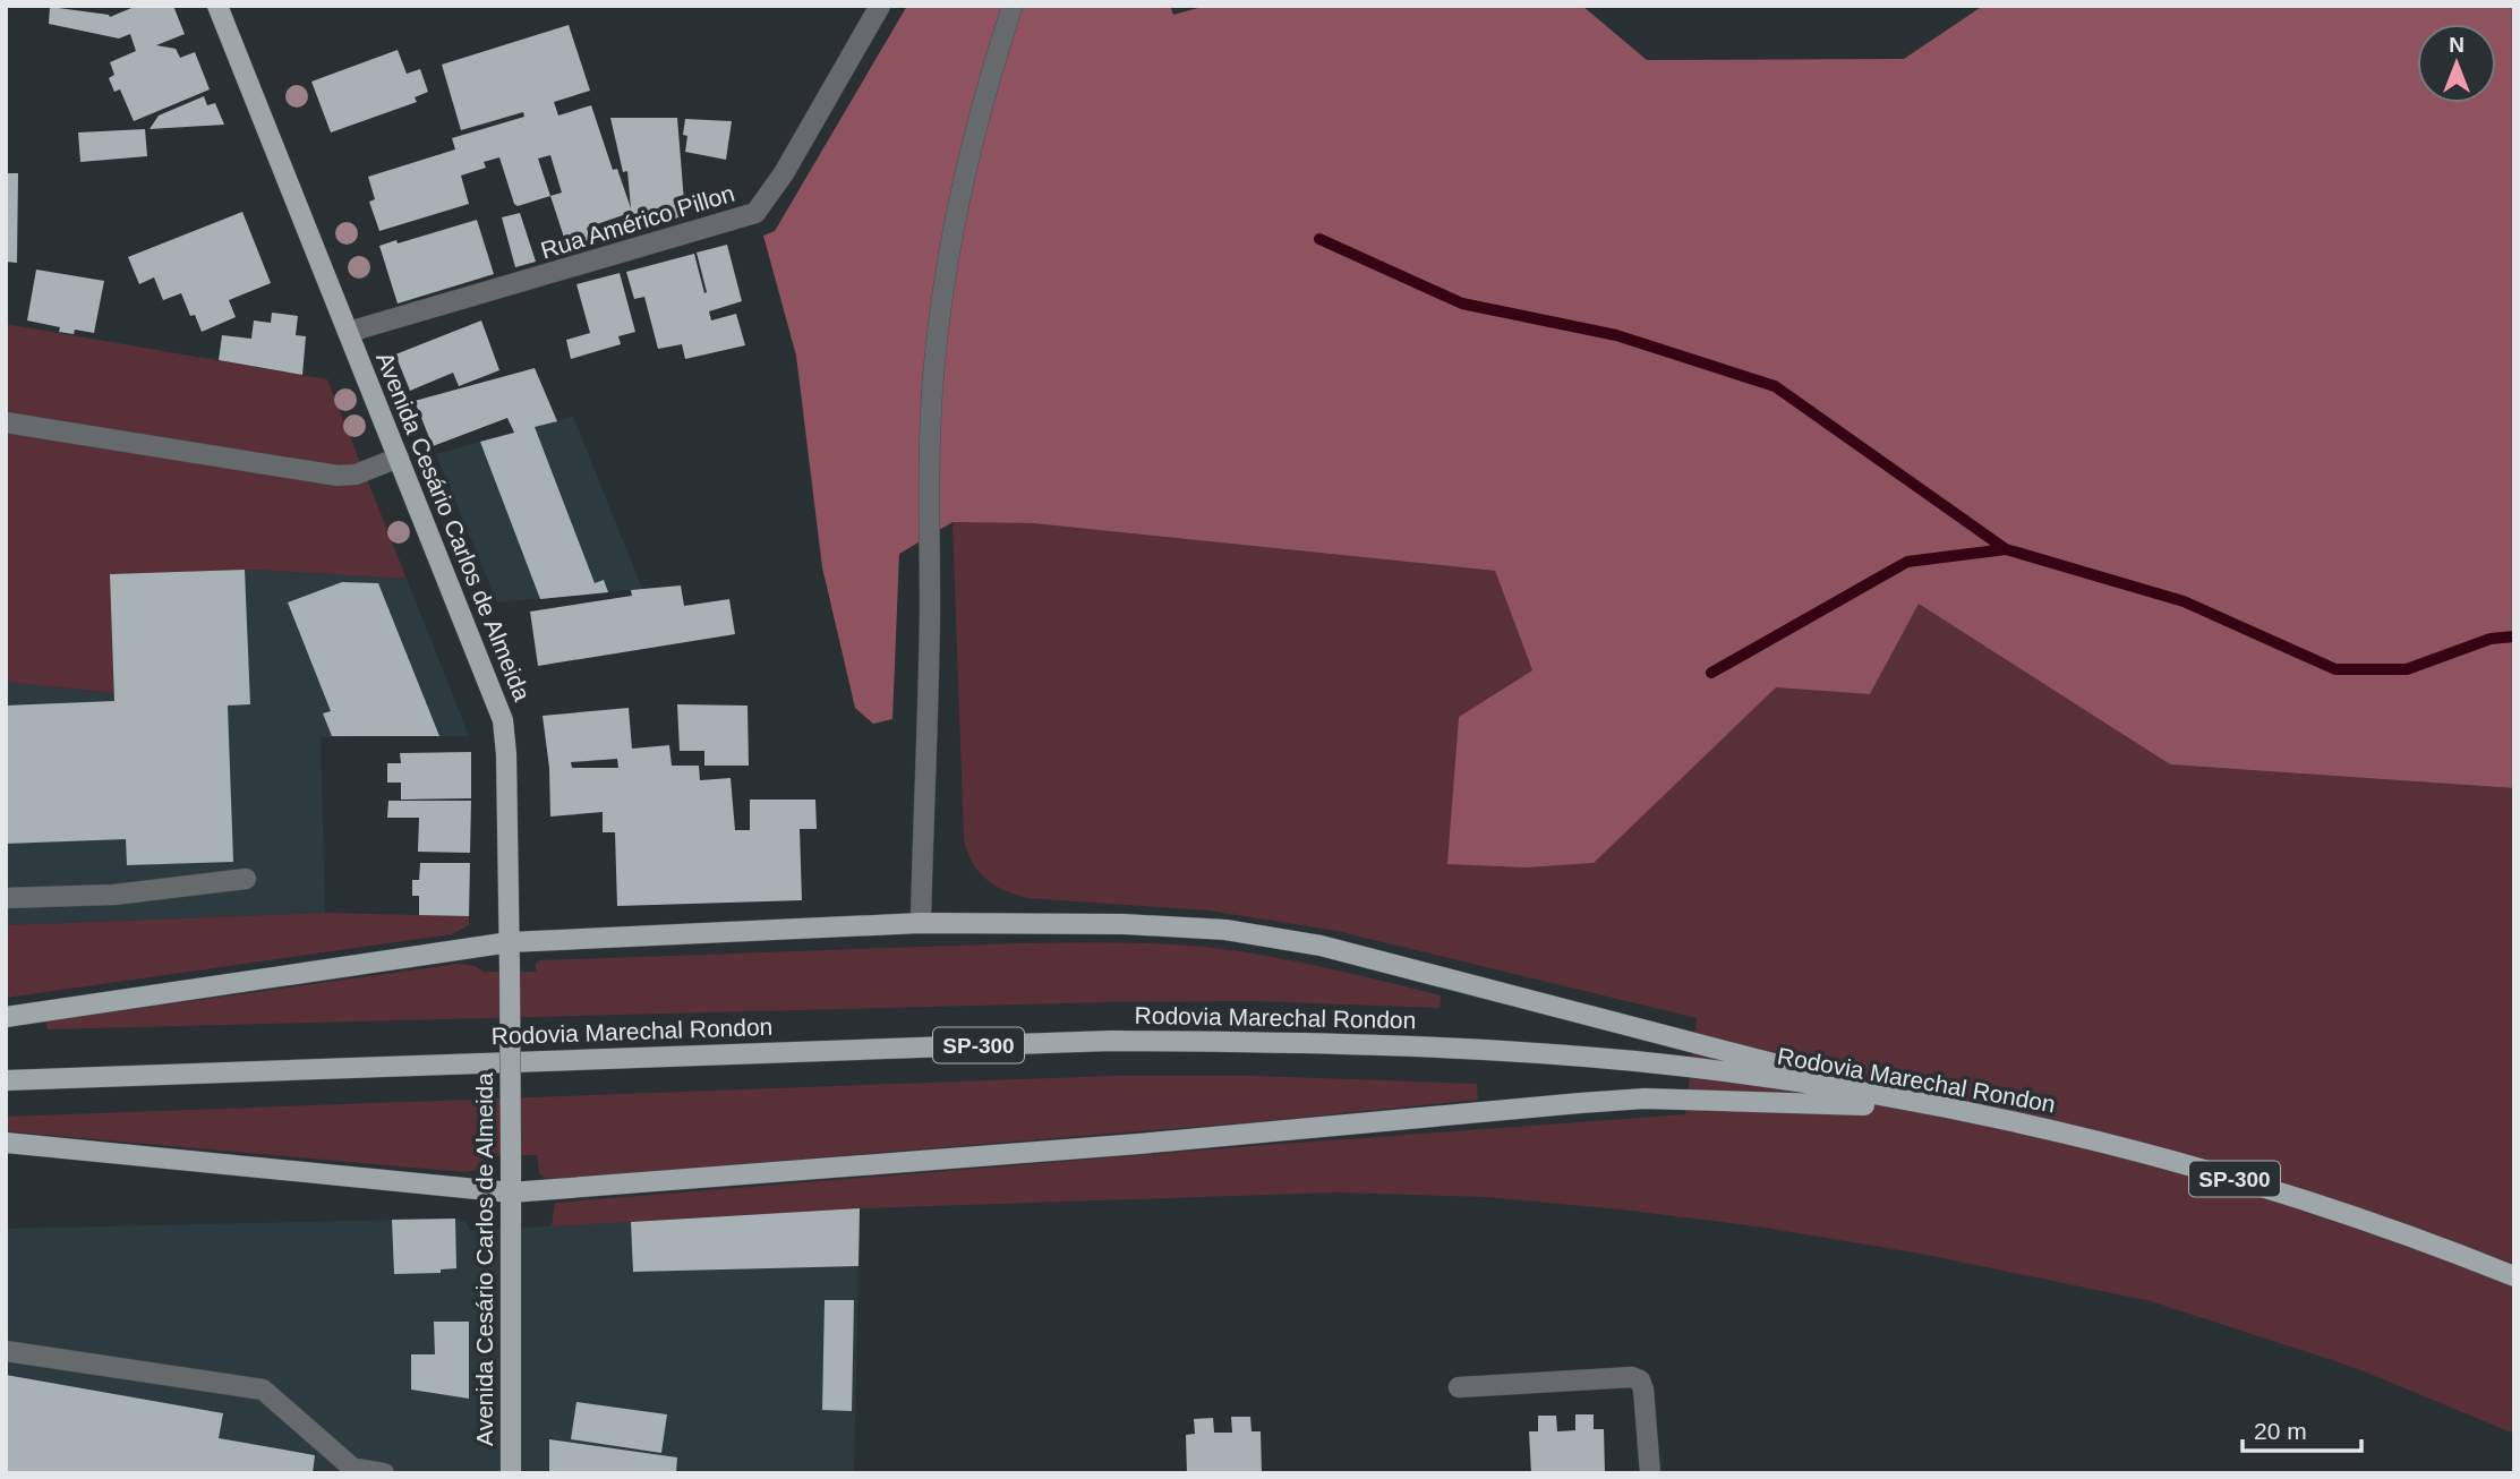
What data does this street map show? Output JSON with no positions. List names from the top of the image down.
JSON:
{
  "streets": {
    "main road": ["Avenida Cesário Carlos de Almeida", "Rodovia Marechal Rondon", "SP-300"],
    "street": ["Rua Américo Pillon"]
  },
  "crossings": [
    ["Rua Américo Pillon", "Avenida Cesário Carlos de Almeida"]
  ],
  "scale_bar": "20 m",
  "north": "top"
}
